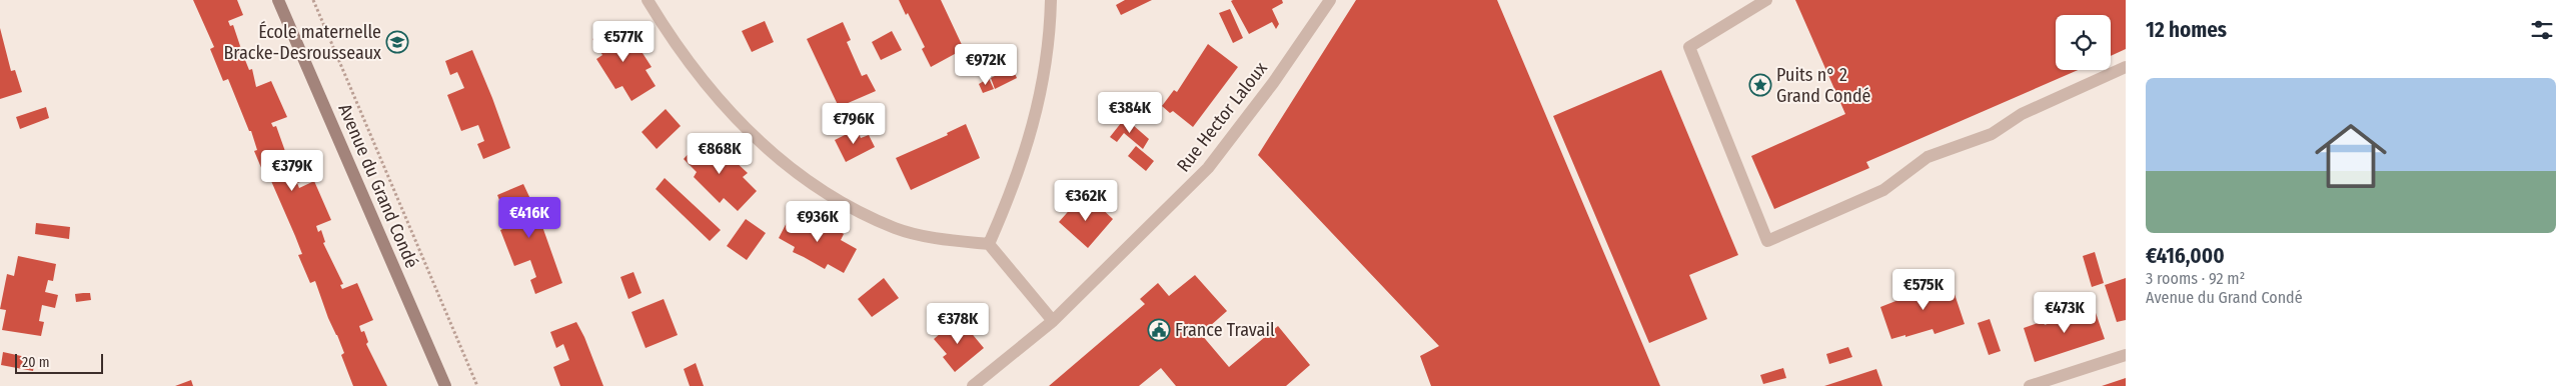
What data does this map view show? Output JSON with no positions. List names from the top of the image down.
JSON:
{
  "streets": {
    "street": ["Rue Hector Laloux", "Avenue du Grand Condé"]
  },
  "places": {
    "school or university": ["École maternelle Bracke-Desrousseaux"],
    "place": ["Puits n° 2 Grand Condé"],
    "public building": ["France Travail"]
  },
  "scale_bar": "20 m",
  "page": {
    "heading": "12 homes",
    "price": [
      "€577K",
      "€972K",
      "€384K",
      "€796K",
      "€868K",
      "€379K",
      "€362K",
      "€416K",
      "€936K",
      "€575K",
      "€473K",
      "€378K"
    ],
    "list": [
      {
        "name": "€416,000",
        "note": "3 rooms · 92 m² · Avenue du Grand Condé"
      }
    ],
    "scale": "20 m"
  }
}
